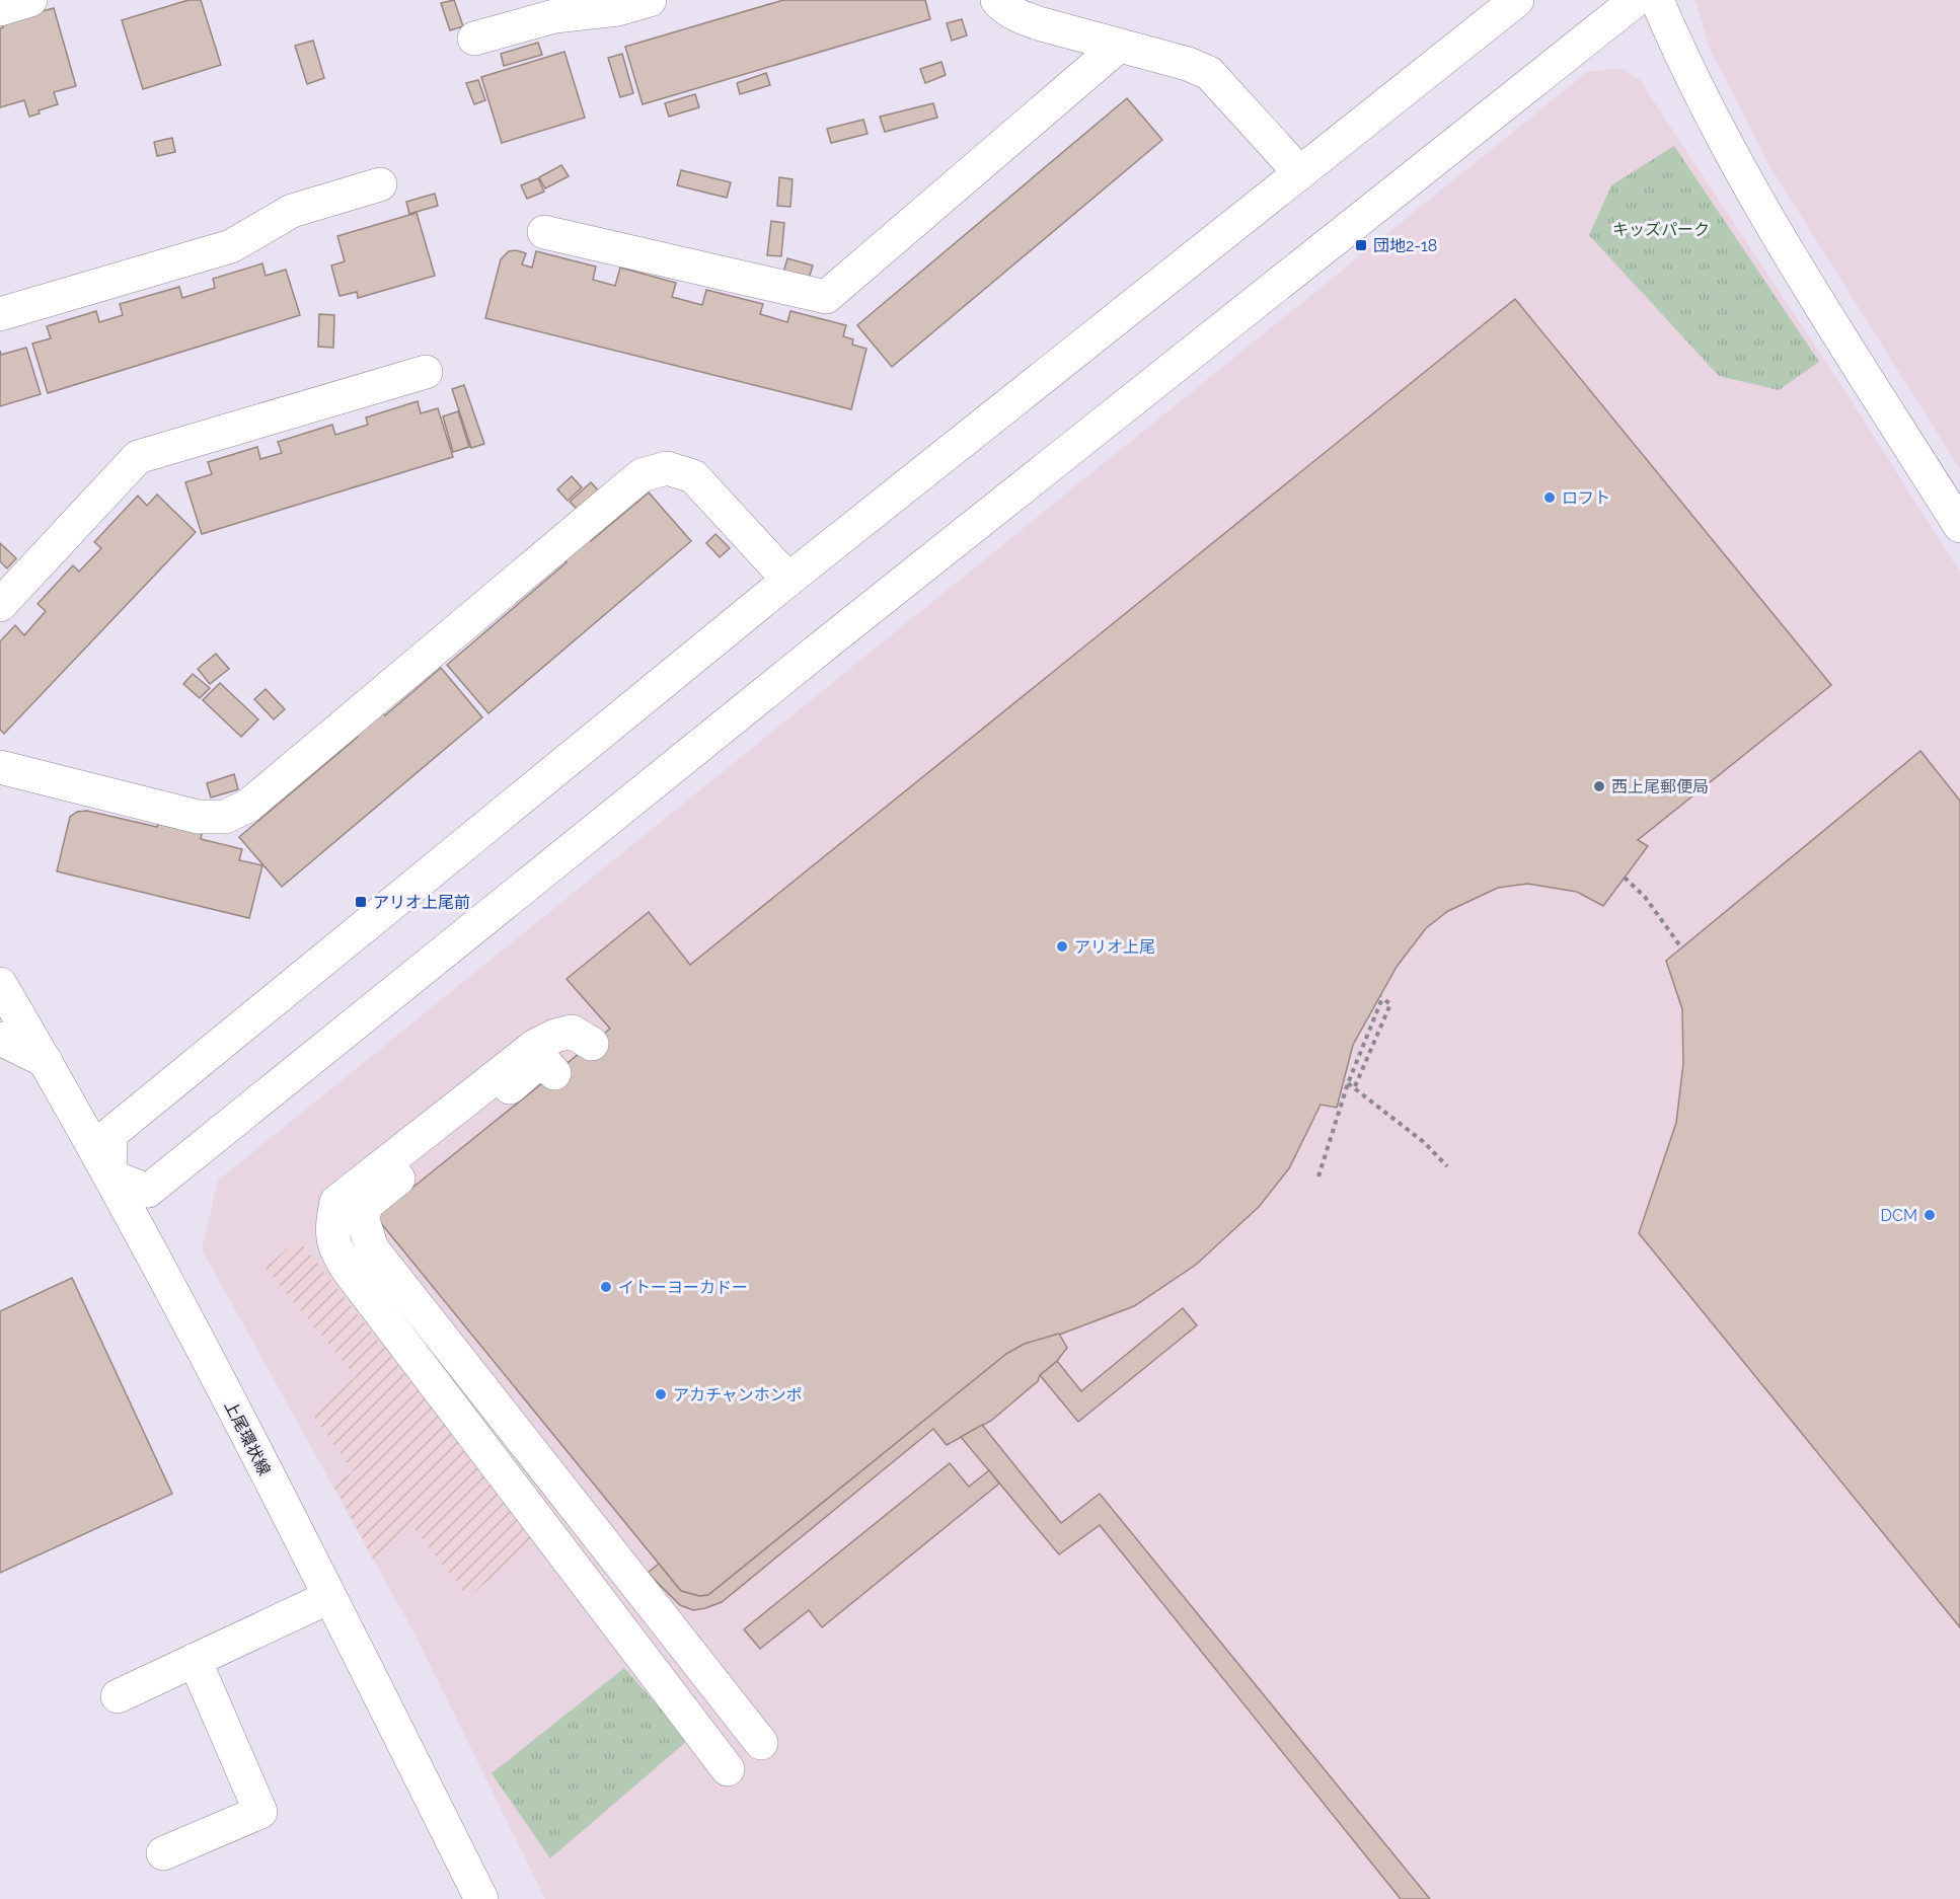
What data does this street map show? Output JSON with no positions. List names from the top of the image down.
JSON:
{
  "streets": {
    "street": ["上尾環状線"]
  },
  "parks": ["キッズパーク"],
  "places": {
    "transit": ["団地2-18", "アリオ上尾前"],
    "other": [
      "ロフト",
      "西上尾郵便局",
      "アリオ上尾",
      "DCM",
      "イトーヨーカドー",
      "アカチャンホンポ"
    ]
  }
}
